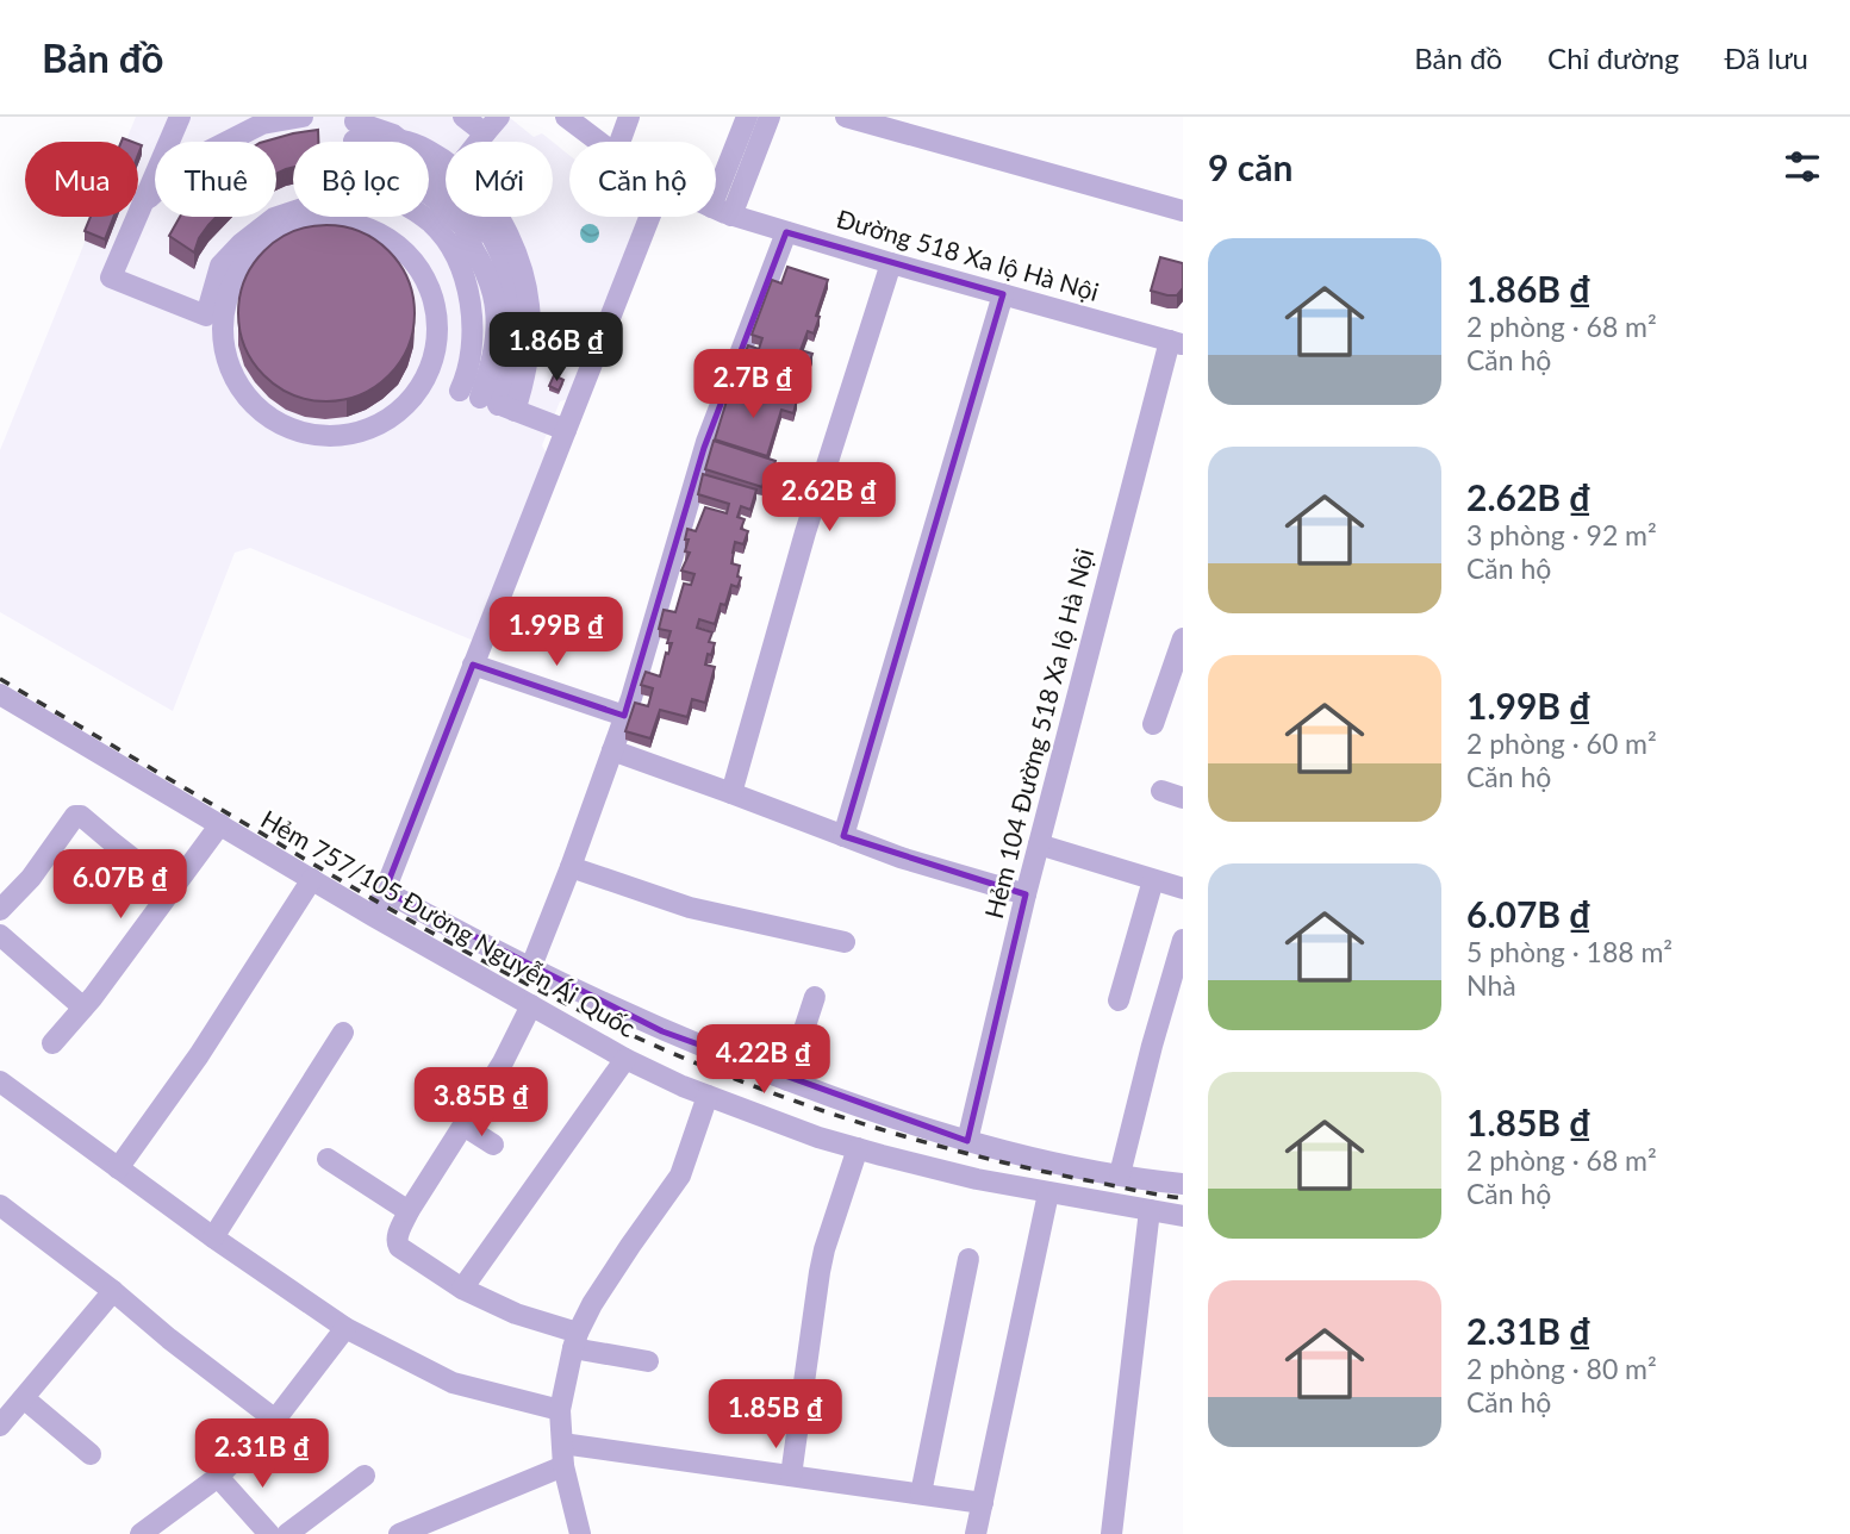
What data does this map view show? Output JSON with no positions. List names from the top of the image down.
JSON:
{
  "streets": {
    "street": ["Đường 518 Xa lộ Hà Nội", "Hẻm 104 Đường 518 Xa lộ Hà Nội", "Hẻm 757/105 Đường Nguyễn Ái Quốc"]
  },
  "crossings": [
    ["Đường 518 Xa lộ Hà Nội", "Hẻm 104 Đường 518 Xa lộ Hà Nội"]
  ],
  "page": {
    "header": "Bản đồ",
    "nav": ["Bản đồ", "Chỉ đường", "Đã lưu"],
    "heading": "9 căn",
    "chip": [
      "Mua",
      "Thuê",
      "Bộ lọc",
      "Mới",
      "Căn hộ"
    ],
    "list": [
      {
        "name": "1.86B ₫",
        "note": "2 phòng · 68 m² · Căn hộ"
      },
      {
        "name": "2.62B ₫",
        "note": "3 phòng · 92 m² · Căn hộ"
      },
      {
        "name": "1.99B ₫",
        "note": "2 phòng · 60 m² · Căn hộ"
      },
      {
        "name": "6.07B ₫",
        "note": "5 phòng · 188 m² · Nhà"
      },
      {
        "name": "1.85B ₫",
        "note": "2 phòng · 68 m² · Căn hộ"
      },
      {
        "name": "2.31B ₫",
        "note": "2 phòng · 80 m² · Căn hộ"
      }
    ],
    "price": [
      "1.86B ₫",
      "2.7B ₫",
      "2.62B ₫",
      "1.99B ₫",
      "6.07B ₫",
      "4.22B ₫",
      "3.85B ₫",
      "1.85B ₫",
      "2.31B ₫"
    ]
  }
}
